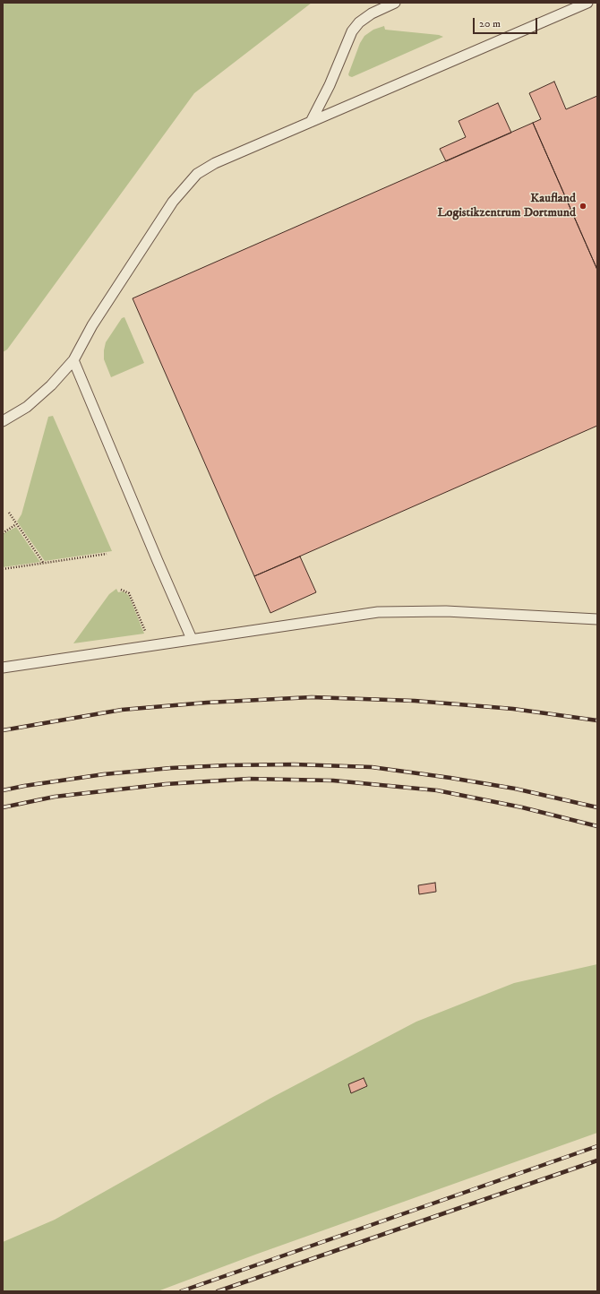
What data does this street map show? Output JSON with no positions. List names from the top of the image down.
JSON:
{
  "places": ["Kaufland Logistikzentrum Dortmund"],
  "scale_bar": "20 m"
}
